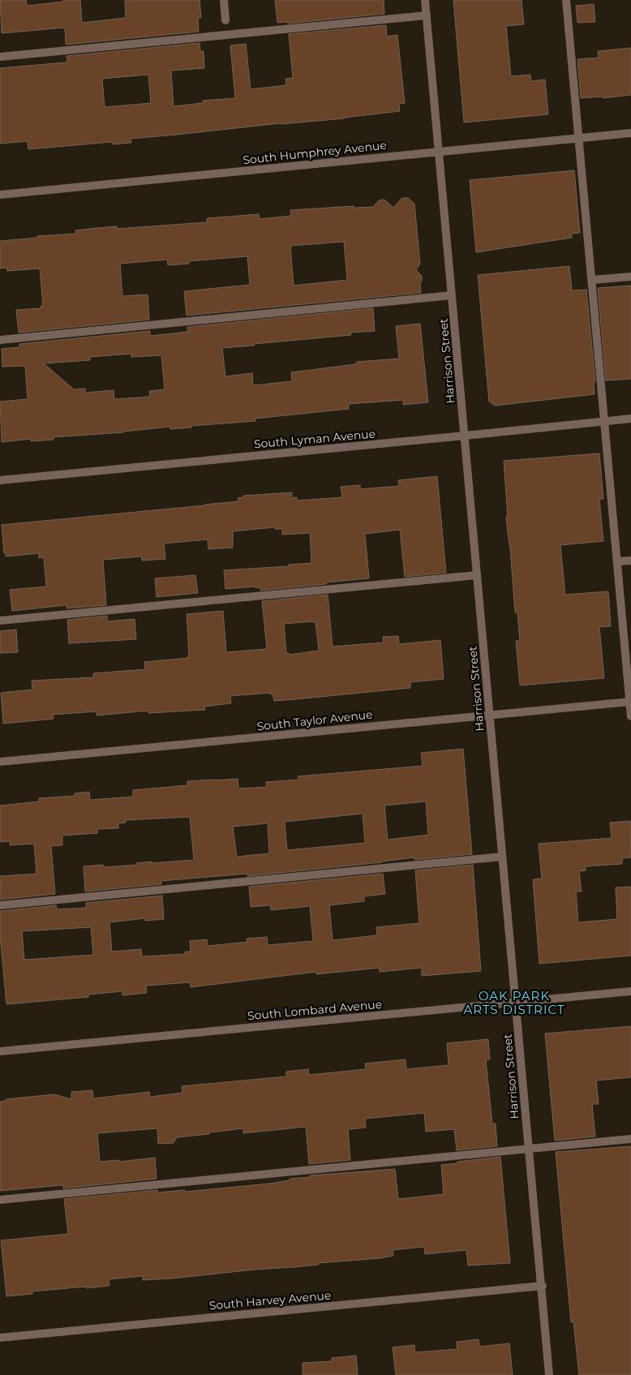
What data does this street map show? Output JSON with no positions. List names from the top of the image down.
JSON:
{
  "streets": {
    "street": [
      "South Humphrey Avenue",
      "Harrison Street",
      "South Lyman Avenue",
      "South Taylor Avenue",
      "South Lombard Avenue",
      "South Harvey Avenue"
    ]
  },
  "crossings": [
    ["South Humphrey Avenue", "Harrison Street"],
    ["Harrison Street", "South Lyman Avenue"],
    ["Harrison Street", "South Taylor Avenue"],
    ["Harrison Street", "South Lombard Avenue"],
    ["Harrison Street", "South Harvey Avenue"]
  ],
  "districts": ["OAK PARK ARTS DISTRICT"]
}
